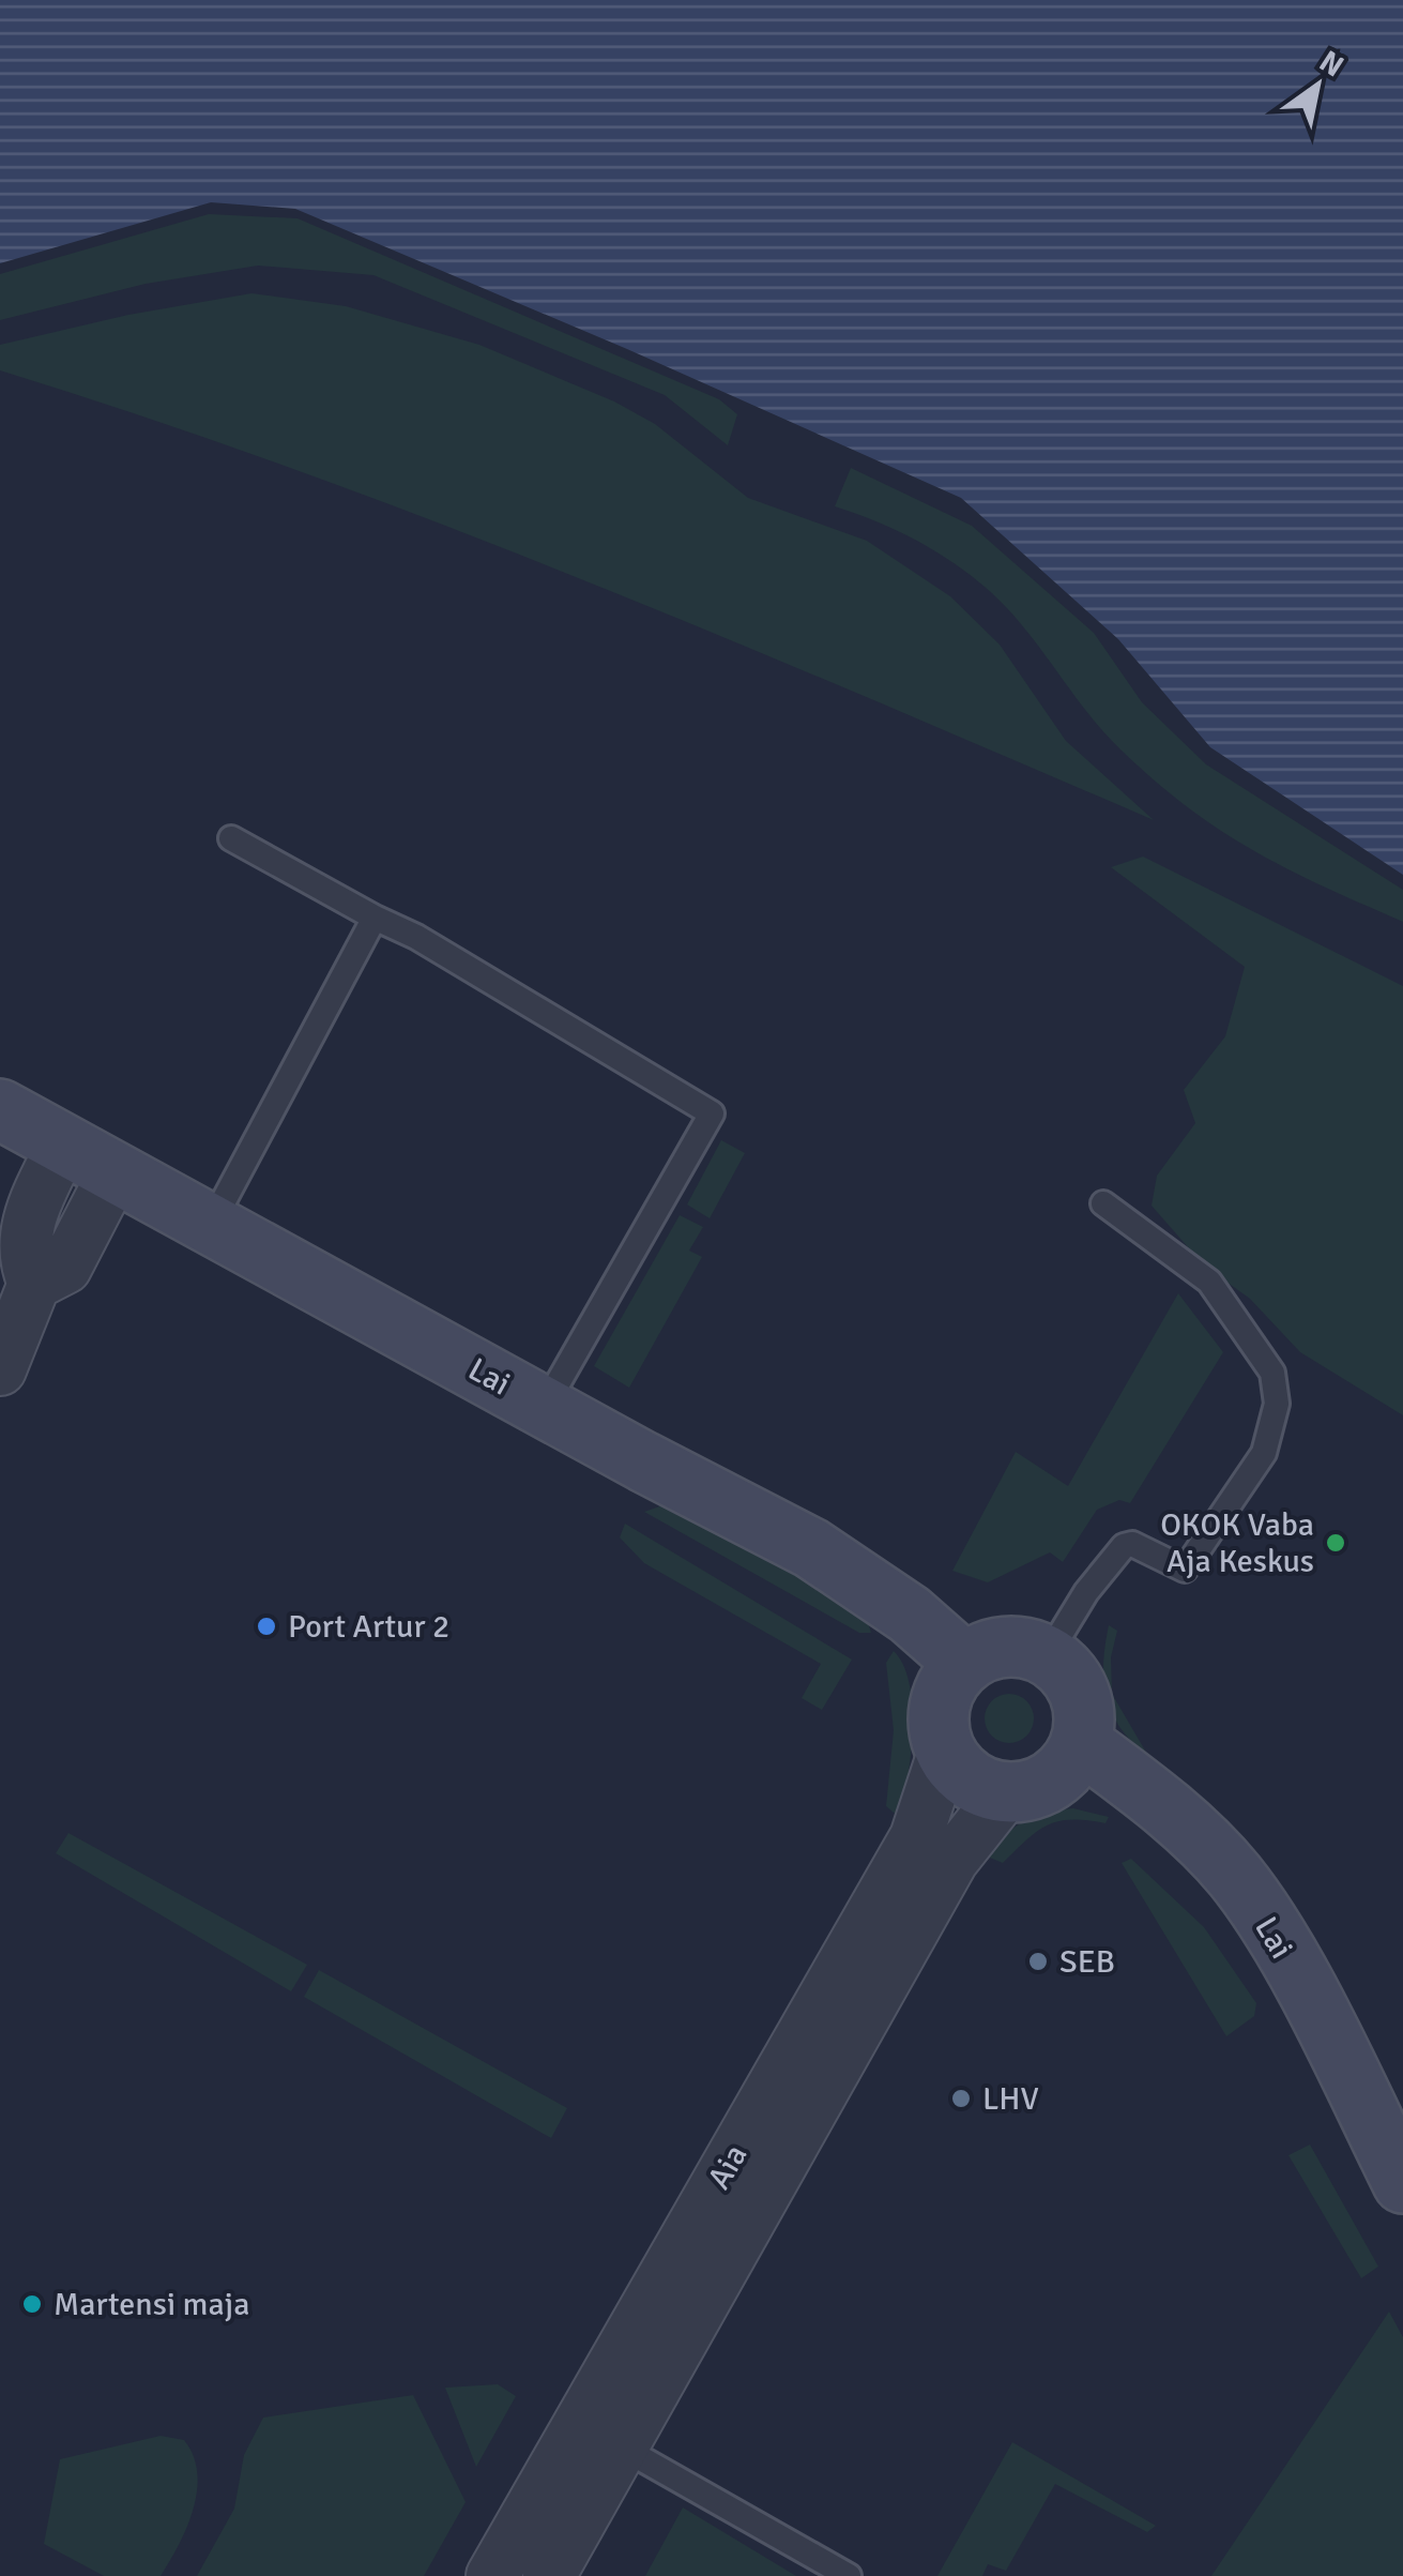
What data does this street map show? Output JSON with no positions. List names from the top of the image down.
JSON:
{
  "streets": {
    "street": ["Lai", "Aia"]
  },
  "crossings": [
    ["Lai", "Aia"]
  ],
  "places": [
    "OKOK Vaba Aja Keskus",
    "Port Artur 2",
    "SEB",
    "LHV",
    "Martensi maja"
  ],
  "north": "top right"
}
